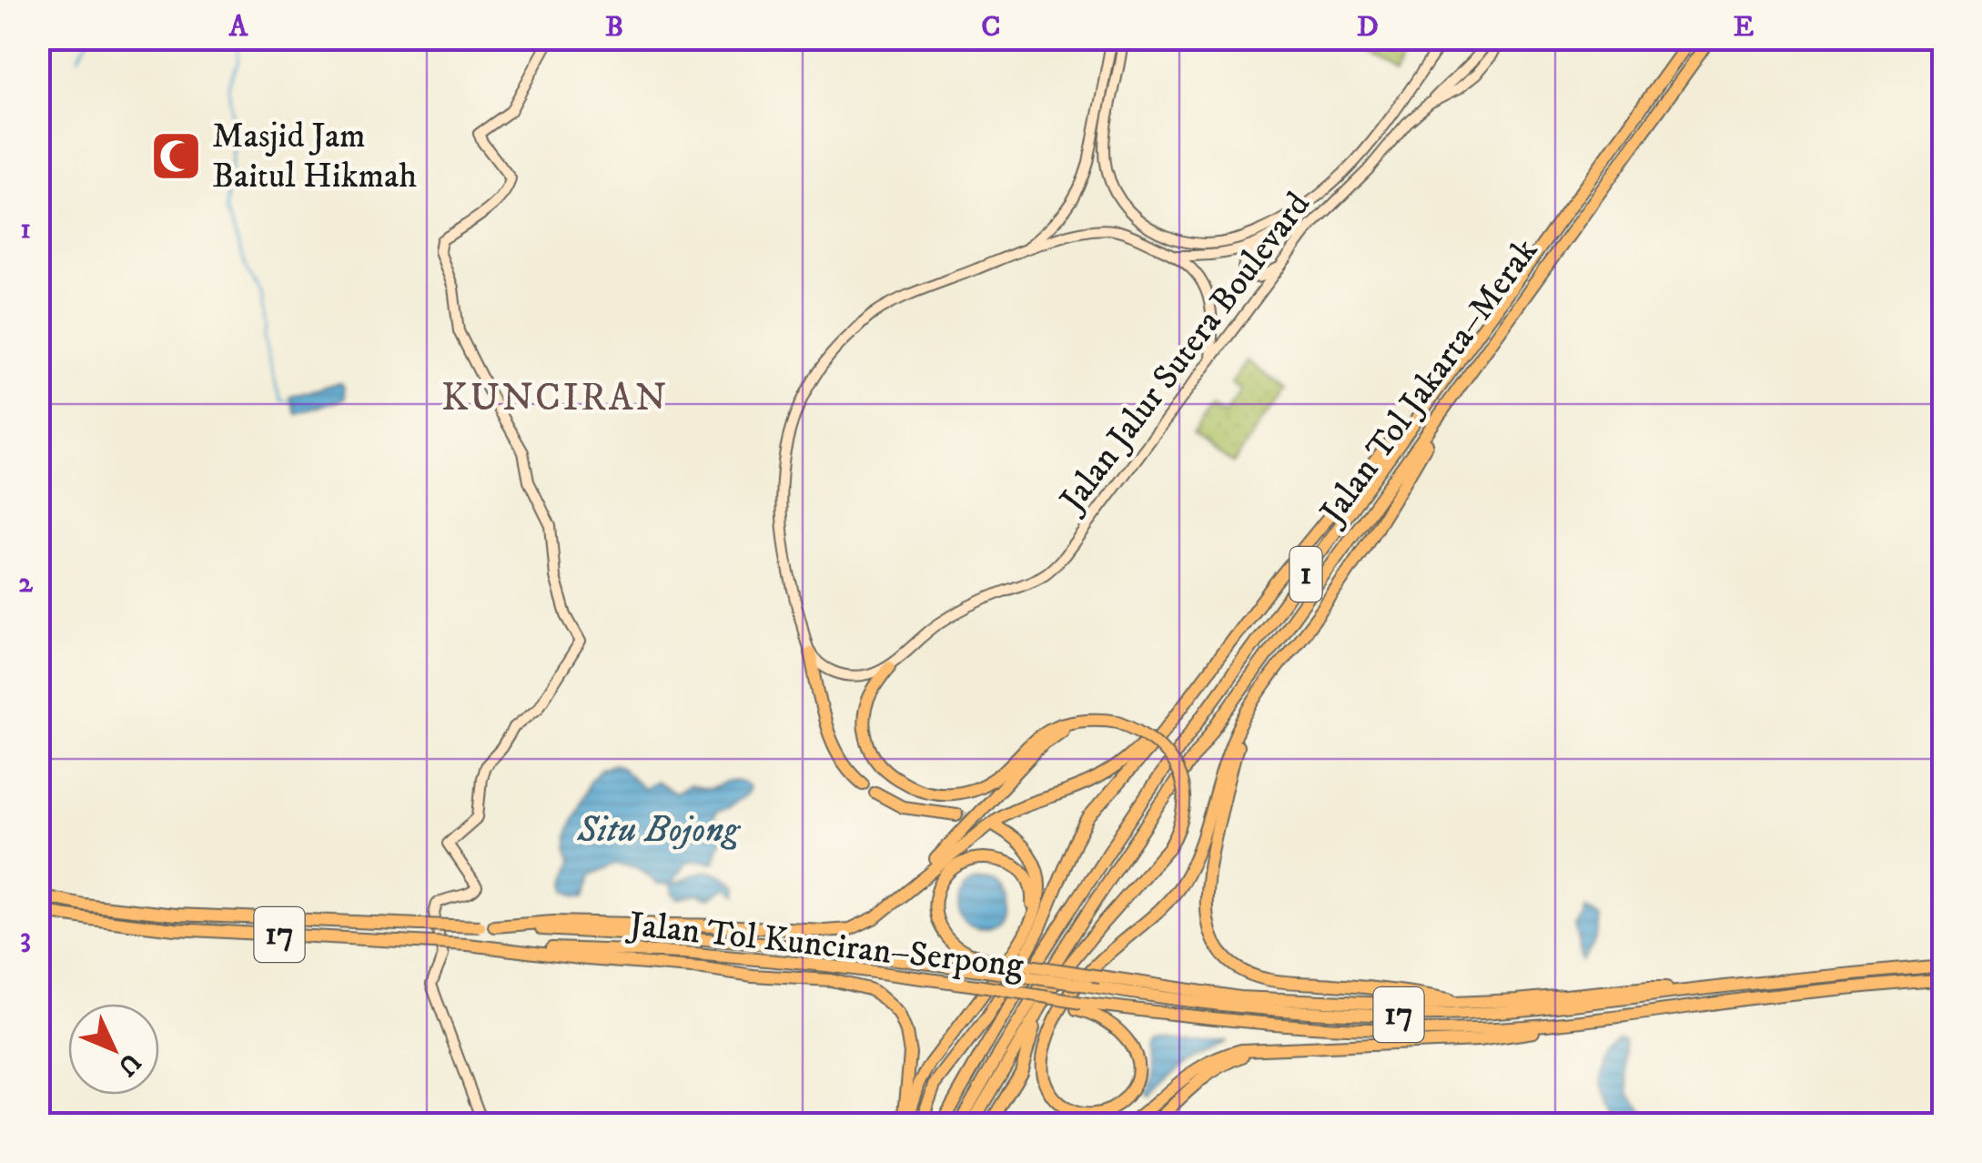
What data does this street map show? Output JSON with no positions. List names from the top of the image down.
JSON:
{
  "streets": {
    "highway": [
      "Jalan Tol Jakarta–Merak",
      "1",
      "17",
      "Jalan Tol Kunciran–Serpong"
    ],
    "main road": ["Jalan Jalur Sutera Boulevard"]
  },
  "crossings": [
    ["17", "Jalan Tol Kunciran–Serpong"]
  ],
  "districts": ["KUNCIRAN"],
  "water": ["Situ Bojong"],
  "places": {
    "mosque": ["Masjid Jam Baitul Hikmah"]
  },
  "north": "bottom right",
  "grid": {
    "columns": [
      "A",
      "B",
      "C",
      "D",
      "E"
    ],
    "rows": ["1", "2", "3"]
  }
}
